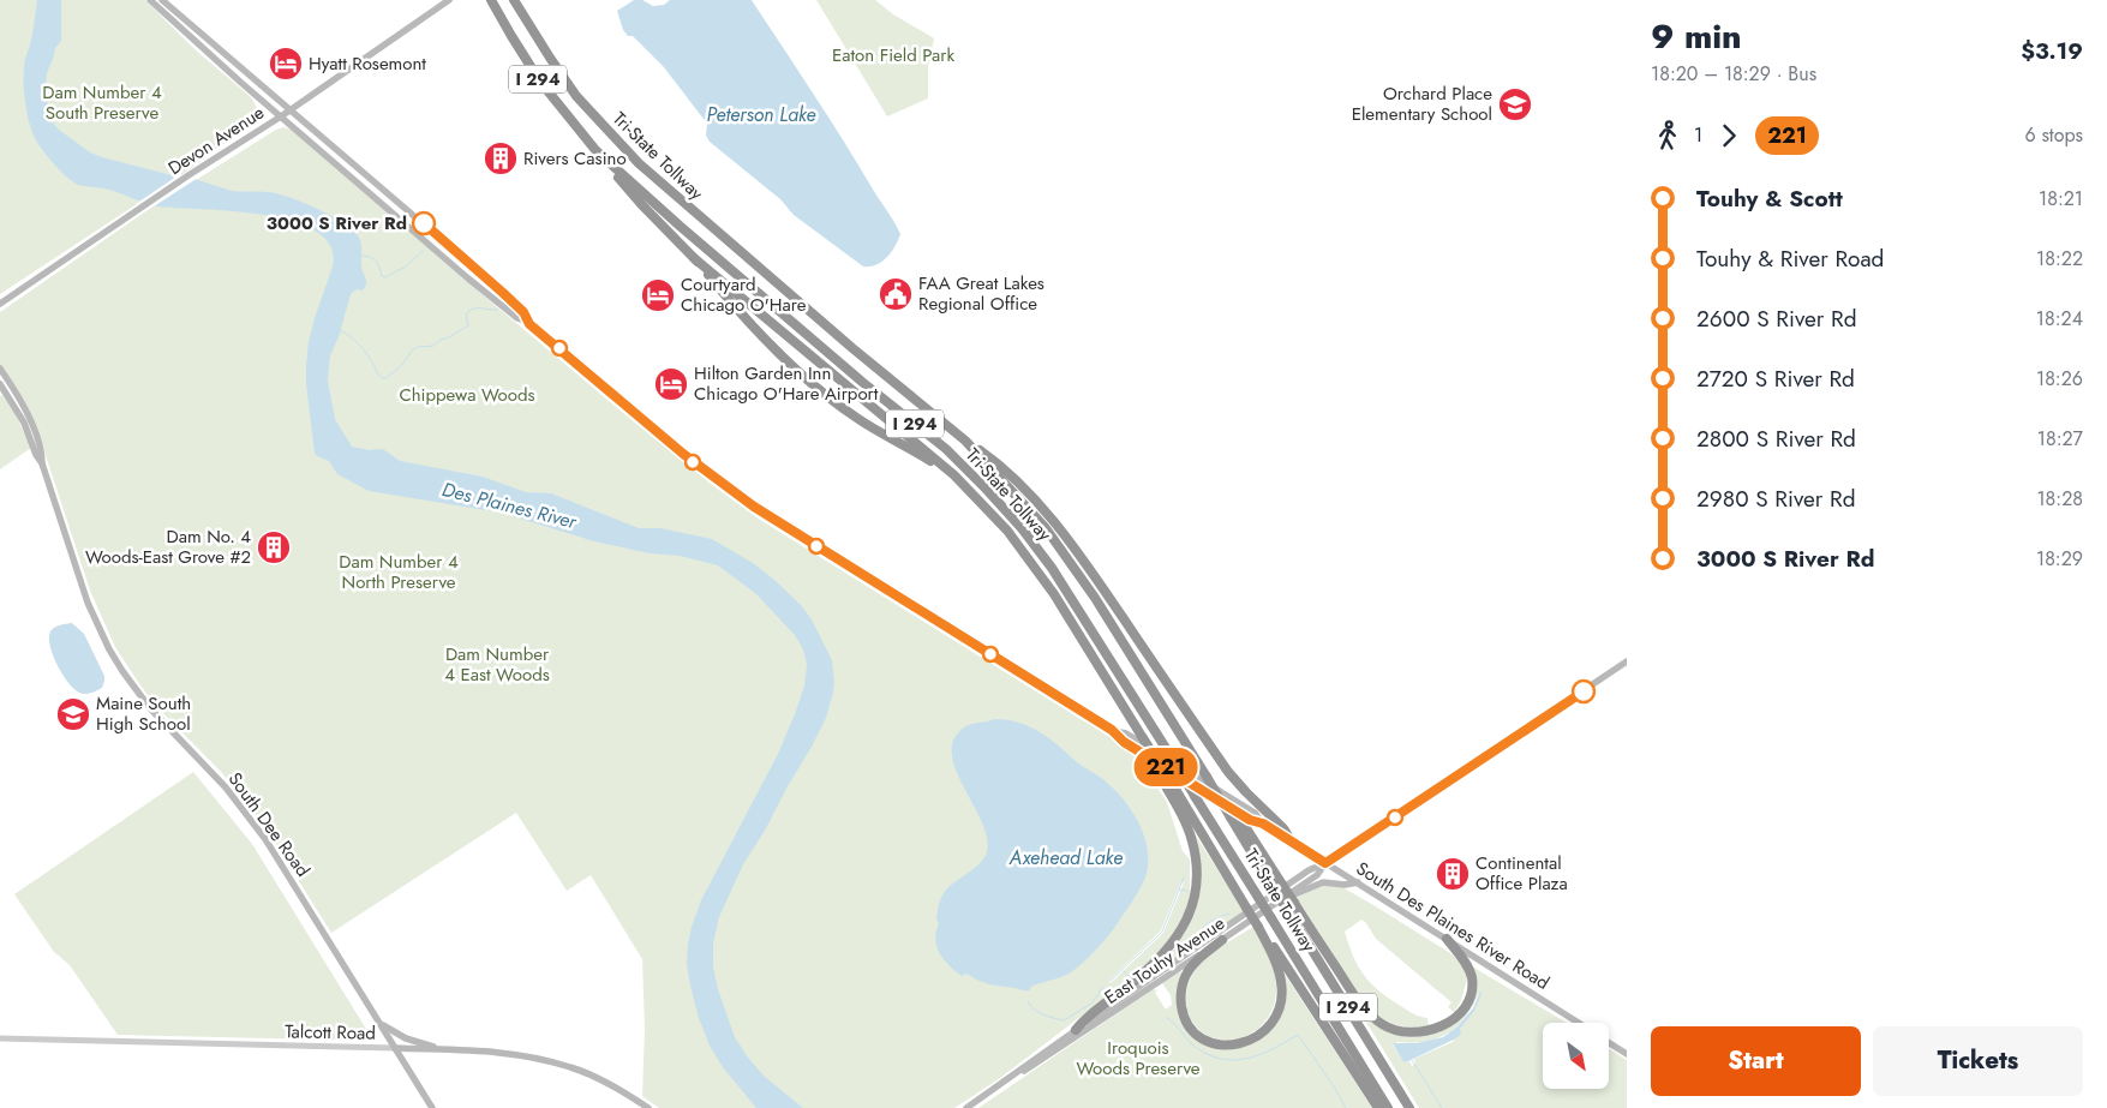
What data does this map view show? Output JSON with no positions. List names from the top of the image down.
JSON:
{
  "streets": {
    "highway": ["I 294", "Tri-State Tollway"],
    "main road": [
      "Devon Avenue",
      "South Dee Road",
      "South Des Plaines River Road",
      "East Touhy Avenue",
      "Talcott Road"
    ]
  },
  "crossings": [
    ["Devon Avenue", "South Des Plaines River Road"],
    ["Tri-State Tollway", "East Touhy Avenue"],
    ["South Dee Road", "Talcott Road"],
    ["South Des Plaines River Road", "East Touhy Avenue"]
  ],
  "water": ["Peterson Lake", "Des Plaines River", "Axehead Lake"],
  "parks": [
    "Eaton Field Park",
    "Dam Number 4 South Preserve",
    "Chippewa Woods",
    "Dam Number 4 North Preserve",
    "Dam Number 4 East Woods",
    "Iroquois Woods Preserve"
  ],
  "places": {
    "hotel": ["Hyatt Rosemont", "Courtyard Chicago O'Hare", "Hilton Garden Inn Chicago O'Hare Airport"],
    "school or university": ["Orchard Place Elementary School", "Maine South High School"],
    "building": ["Rivers Casino", "Dam No. 4 Woods-East Grove #2", "Continental Office Plaza"],
    "other": ["3000 S River Rd"],
    "public building": ["FAA Great Lakes Regional Office"]
  },
  "lines": ["bus line 221"],
  "north": "bottom right",
  "page": {
    "on_map": "221",
    "heading": ["9 min", "18:20 – 18:29 · Bus", "$3.19"],
    "legs": ["1", "221", "6 stops"],
    "list": [
      {
        "name": "Touhy & Scott",
        "value": "18:21"
      },
      {
        "name": "Touhy & River Road",
        "value": "18:22"
      },
      {
        "name": "2600 S River Rd",
        "value": "18:24"
      },
      {
        "name": "2720 S River Rd",
        "value": "18:26"
      },
      {
        "name": "2800 S River Rd",
        "value": "18:27"
      },
      {
        "name": "2980 S River Rd",
        "value": "18:28"
      },
      {
        "name": "3000 S River Rd",
        "value": "18:29"
      }
    ],
    "buttons": ["Start", "Tickets"]
  }
}
